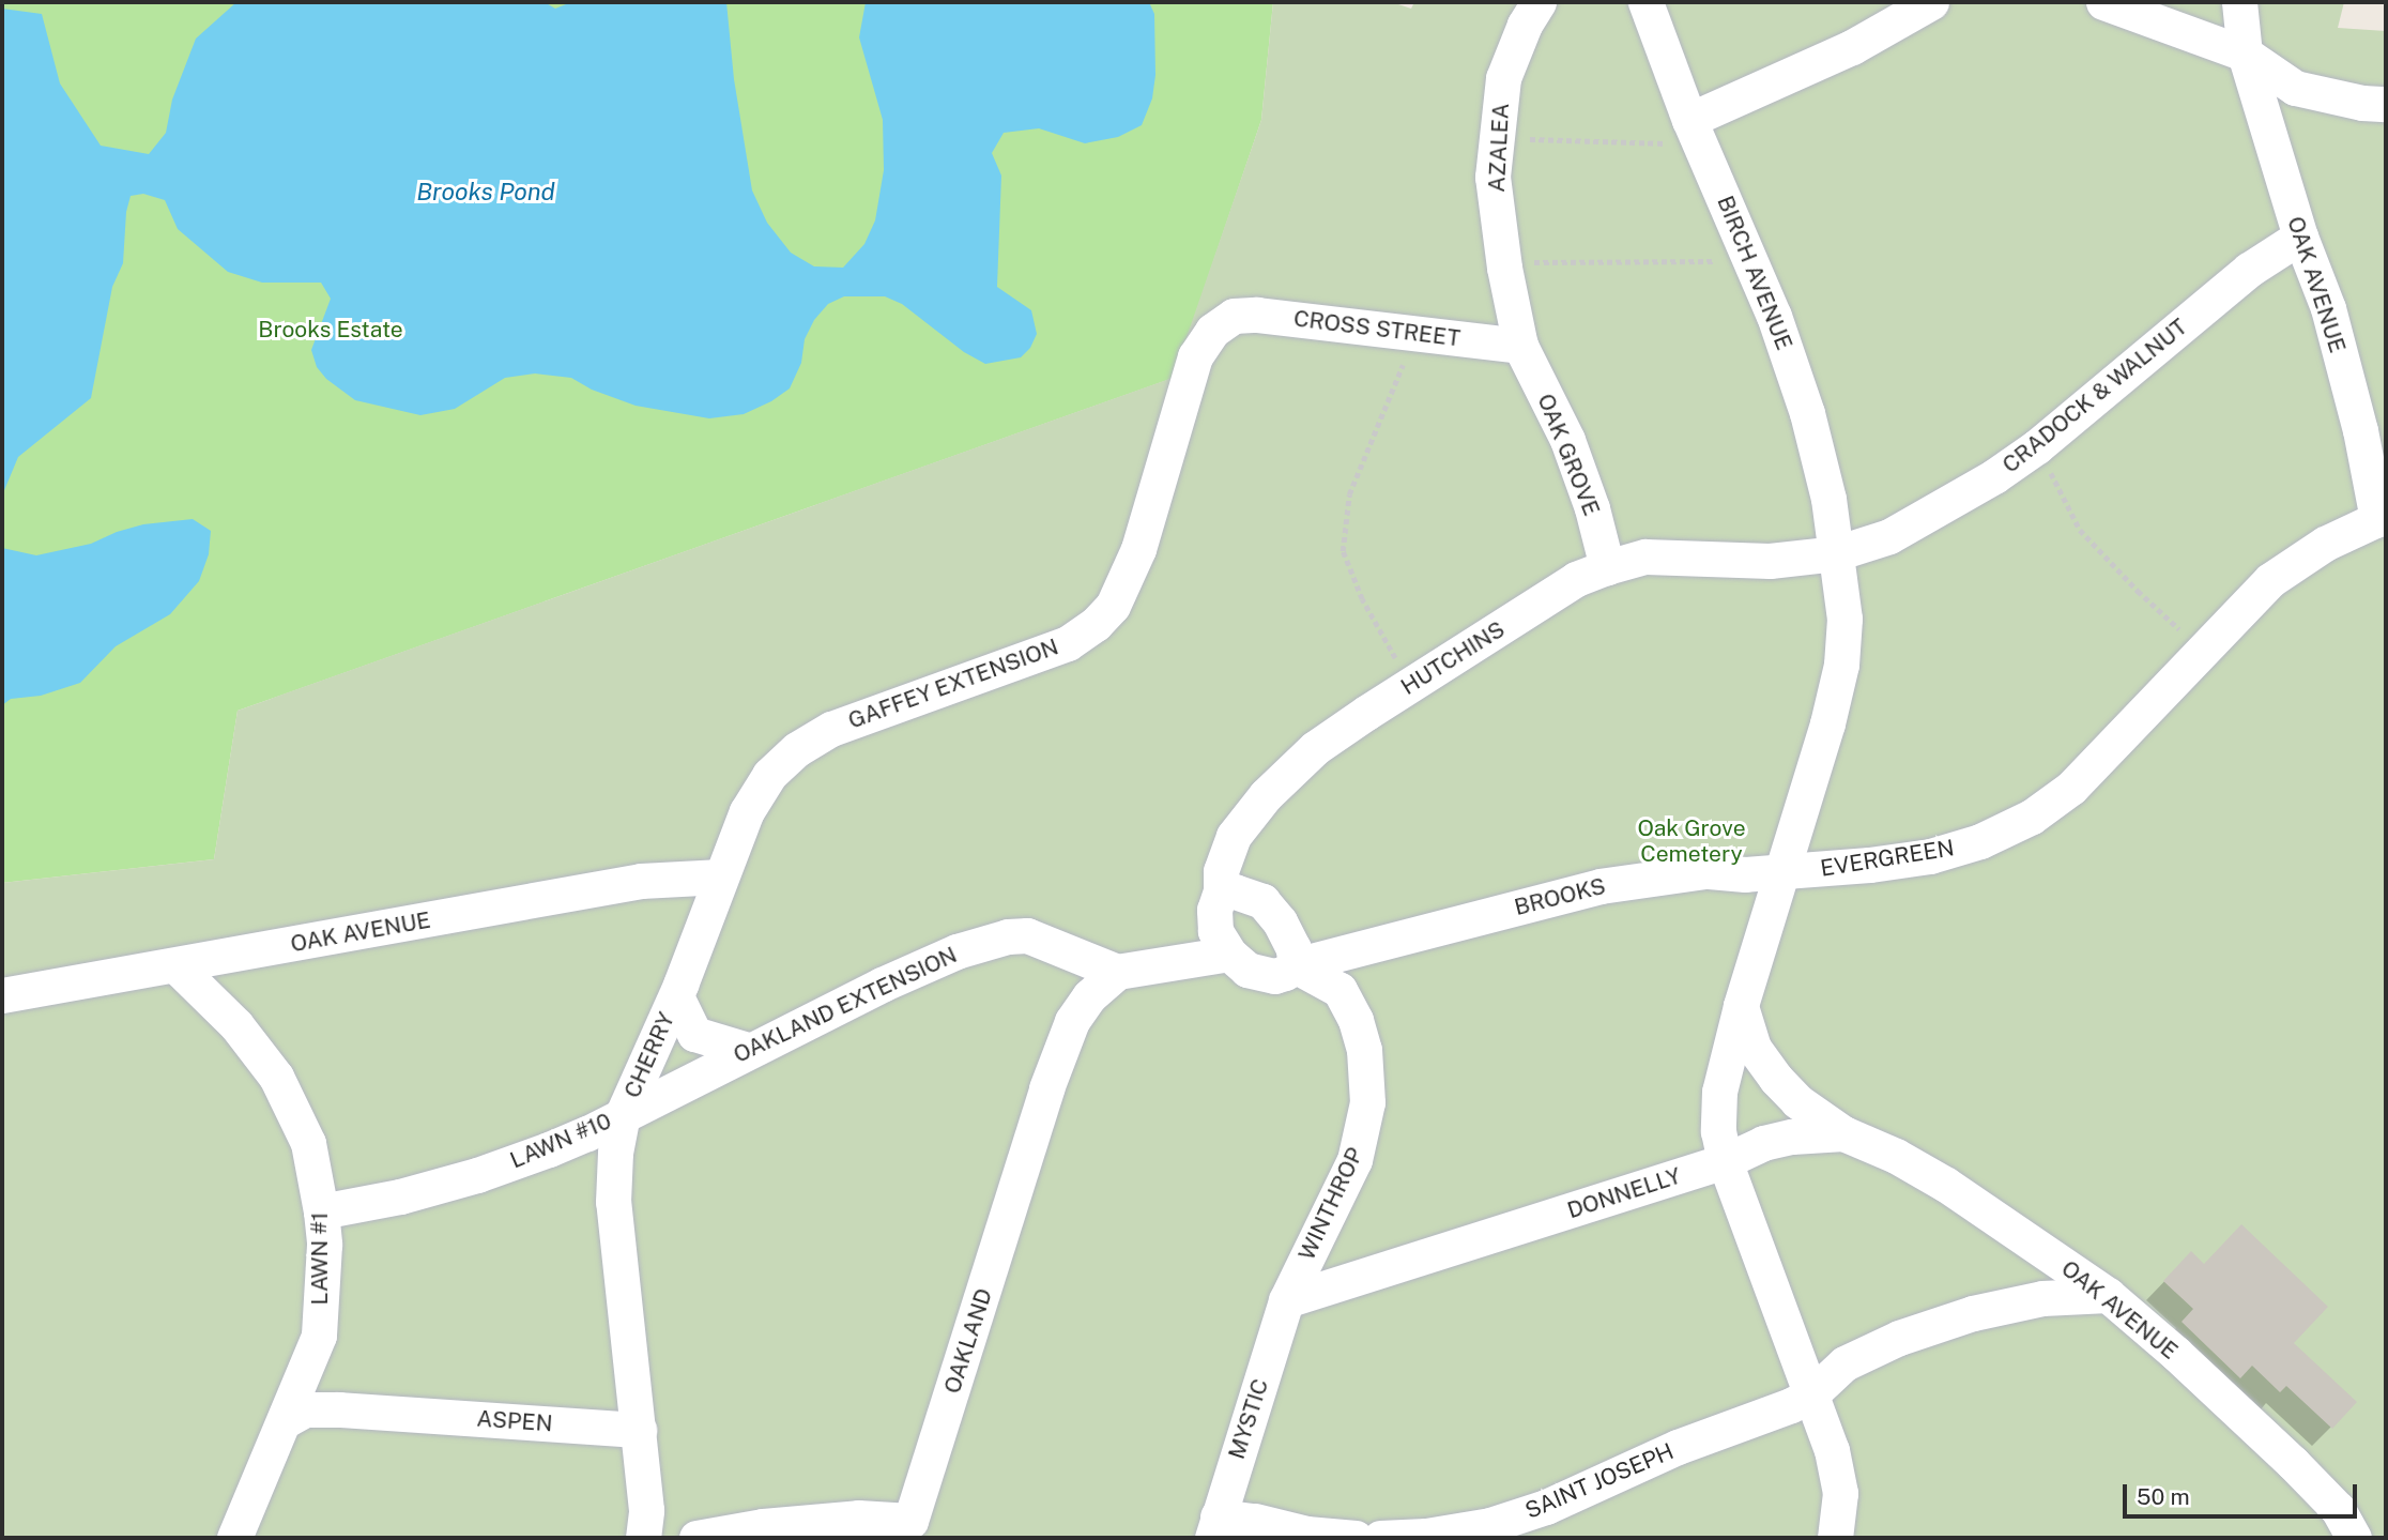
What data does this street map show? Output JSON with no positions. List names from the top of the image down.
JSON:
{
  "streets": {
    "lane": [
      "AZALEA",
      "BIRCH AVENUE",
      "OAK AVENUE",
      "CROSS STREET",
      "CRADOCK & WALNUT",
      "OAK GROVE",
      "HUTCHINS",
      "GAFFEY EXTENSION",
      "EVERGREEN",
      "BROOKS",
      "OAKLAND EXTENSION",
      "CHERRY",
      "LAWN #10",
      "DONNELLY",
      "WINTHROP",
      "LAWN #1",
      "OAKLAND",
      "MYSTIC",
      "ASPEN",
      "SAINT JOSEPH"
    ]
  },
  "crossings": [
    ["AZALEA", "CROSS STREET"],
    ["AZALEA", "OAK GROVE"],
    ["BIRCH AVENUE", "CRADOCK & WALNUT"],
    ["BIRCH AVENUE", "HUTCHINS"],
    ["BIRCH AVENUE", "EVERGREEN"],
    ["OAK AVENUE", "CRADOCK & WALNUT"],
    ["OAK AVENUE", "GAFFEY EXTENSION"],
    ["OAK AVENUE", "EVERGREEN"],
    ["OAK AVENUE", "CHERRY"],
    ["OAK AVENUE", "DONNELLY"],
    ["OAK AVENUE", "LAWN #1"],
    ["CROSS STREET", "OAK GROVE"],
    ["CROSS STREET", "GAFFEY EXTENSION"],
    ["CRADOCK & WALNUT", "HUTCHINS"],
    ["CRADOCK & WALNUT", "EVERGREEN"],
    ["OAK GROVE", "HUTCHINS"],
    ["HUTCHINS", "EVERGREEN"],
    ["HUTCHINS", "BROOKS"],
    ["HUTCHINS", "WINTHROP"],
    ["GAFFEY EXTENSION", "CHERRY"],
    ["EVERGREEN", "BROOKS"],
    ["BROOKS", "WINTHROP"],
    ["OAKLAND EXTENSION", "CHERRY"],
    ["OAKLAND EXTENSION", "LAWN #10"],
    ["OAKLAND EXTENSION", "OAKLAND"],
    ["CHERRY", "LAWN #10"],
    ["LAWN #10", "LAWN #1"],
    ["LAWN #10", "ASPEN"],
    ["DONNELLY", "WINTHROP"],
    ["DONNELLY", "MYSTIC"],
    ["WINTHROP", "MYSTIC"],
    ["LAWN #1", "ASPEN"]
  ],
  "water": ["Brooks Pond"],
  "parks": ["Brooks Estate", "Oak Grove Cemetery"],
  "scale_bar": "50 m"
}
